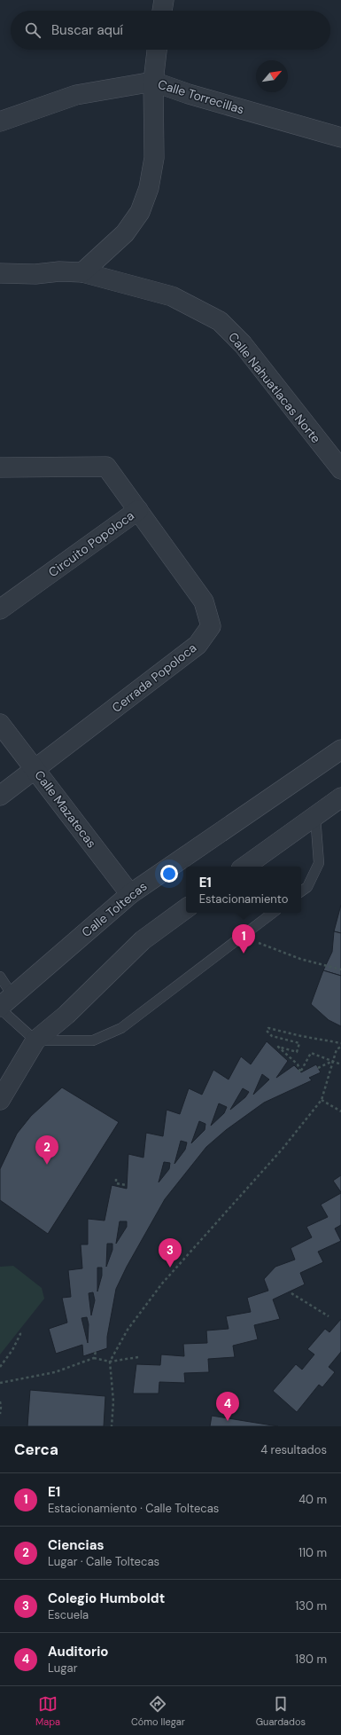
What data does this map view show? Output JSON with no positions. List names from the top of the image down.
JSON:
{
  "streets": {
    "street": [
      "Calle Torrecillas",
      "Calle Nahuatlacas Norte",
      "Circuito Popoloca",
      "Cerrada Popoloca",
      "Calle Mazatecas",
      "Calle Toltecas"
    ]
  },
  "crossings": [
    ["Circuito Popoloca", "Cerrada Popoloca"],
    ["Cerrada Popoloca", "Calle Mazatecas"],
    ["Calle Mazatecas", "Calle Toltecas"]
  ],
  "north": "top right",
  "page": {
    "search": "Buscar aquí",
    "popup": ["E1", "Estacionamiento"],
    "pins": [
      "1",
      "2",
      "3",
      "4"
    ],
    "heading": ["Cerca", "4 resultados"],
    "list": [
      {
        "mark": "1",
        "name": "E1",
        "note": "Estacionamiento · Calle Toltecas",
        "value": "40 m"
      },
      {
        "mark": "2",
        "name": "Ciencias",
        "note": "Lugar · Calle Toltecas",
        "value": "110 m"
      },
      {
        "mark": "3",
        "name": "Colegio Humboldt",
        "note": "Escuela",
        "value": "130 m"
      },
      {
        "mark": "4",
        "name": "Auditorio",
        "note": "Lugar",
        "value": "180 m"
      }
    ],
    "nav": ["Mapa", "Cómo llegar", "Guardados"]
  }
}
